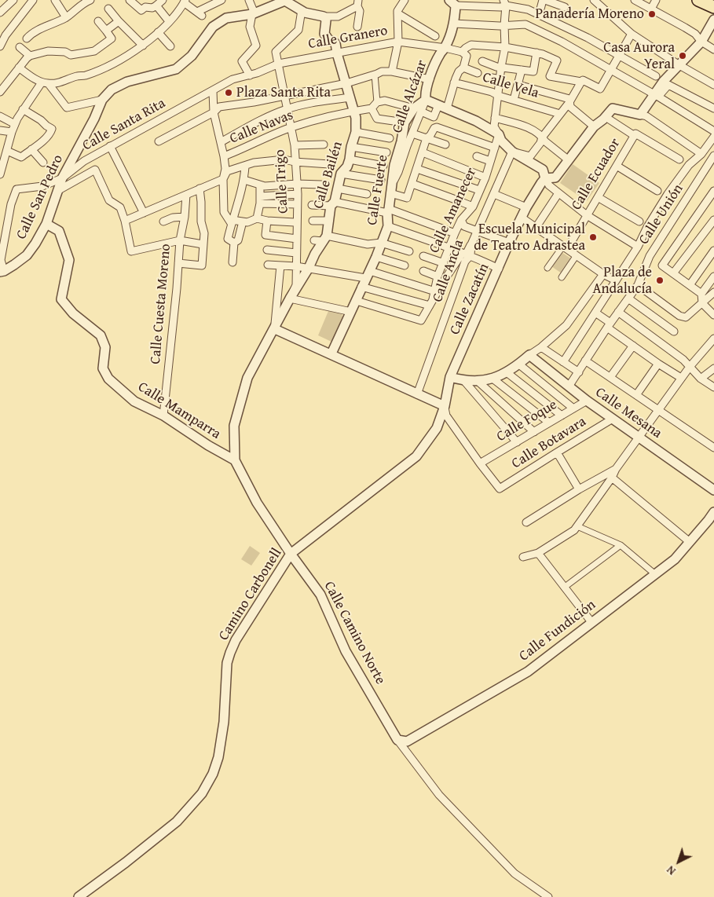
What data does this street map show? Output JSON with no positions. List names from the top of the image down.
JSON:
{
  "streets": {
    "street": [
      "Calle Granero",
      "Calle Vela",
      "Calle Alcázar",
      "Calle Santa Rita",
      "Calle Navas",
      "Calle Ecuador",
      "Calle Bailén",
      "Calle Trigo",
      "Calle Fuerte",
      "Calle San Pedro",
      "Calle Amanecer",
      "Calle Unión",
      "Calle Ancla",
      "Calle Zacatín",
      "Calle Cuesta Moreno",
      "Calle Mamparra",
      "Calle Mesana",
      "Calle Foque",
      "Calle Botavara",
      "Camino Carbonell",
      "Calle Fundición",
      "Calle Camino Norte"
    ]
  },
  "crossings": [
    ["Calle Granero", "Calle Alcázar"],
    ["Calle Granero", "Calle Santa Rita"],
    ["Calle Granero", "Calle Bailén"],
    ["Calle Granero", "Calle Trigo"],
    ["Calle Vela", "Calle Amanecer"],
    ["Calle Alcázar", "Calle Fuerte"],
    ["Calle Santa Rita", "Calle San Pedro"],
    ["Calle Navas", "Calle Bailén"],
    ["Calle Navas", "Calle Trigo"],
    ["Calle Bailén", "Calle Trigo"],
    ["Calle San Pedro", "Calle Mamparra"],
    ["Calle Amanecer", "Calle Ancla"],
    ["Calle Amanecer", "Calle Zacatín"],
    ["Calle Unión", "Calle Mesana"],
    ["Calle Zacatín", "Camino Carbonell"],
    ["Calle Cuesta Moreno", "Calle Mamparra"],
    ["Calle Mamparra", "Calle Camino Norte"],
    ["Calle Mesana", "Calle Foque"],
    ["Calle Mesana", "Calle Botavara"],
    ["Calle Foque", "Calle Botavara"],
    ["Camino Carbonell", "Calle Camino Norte"],
    ["Calle Fundición", "Calle Camino Norte"]
  ],
  "places": [
    "Panadería Moreno",
    "Casa Aurora Yeral",
    "Plaza Santa Rita",
    "Escuela Municipal de Teatro Adrastea",
    "Plaza de Andalucía"
  ],
  "north": "bottom left"
}
